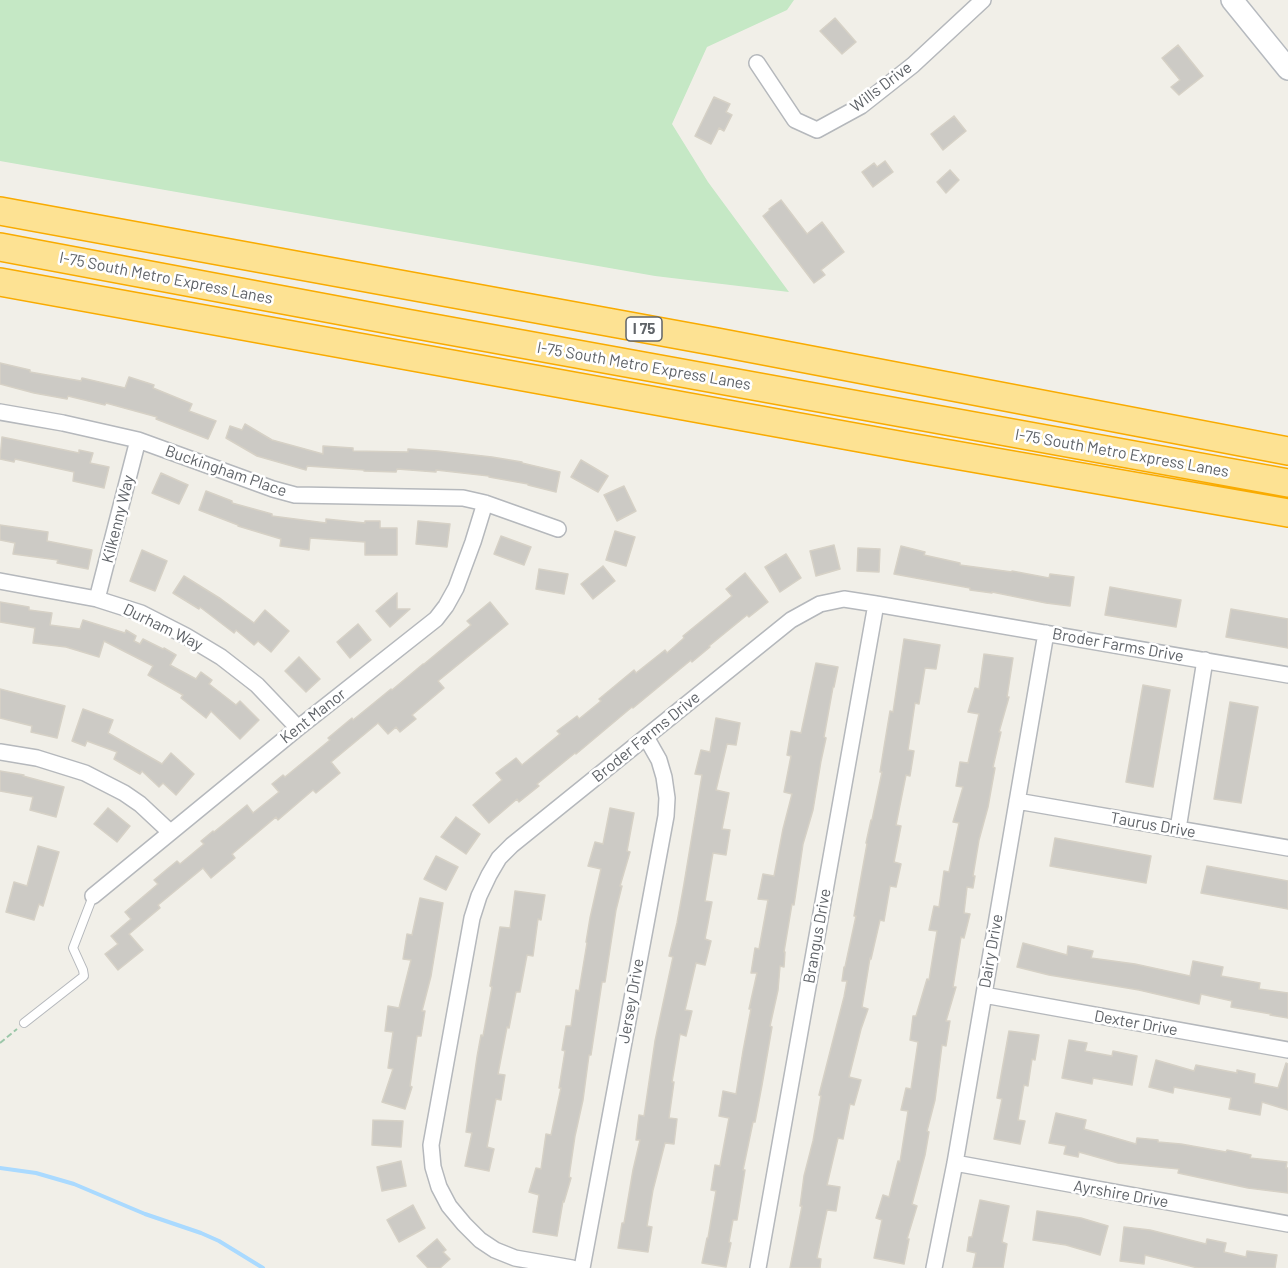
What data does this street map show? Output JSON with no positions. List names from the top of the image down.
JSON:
{
  "streets": {
    "highway": ["I-75 South Metro Express Lanes", "I 75"],
    "street": [
      "Wills Drive",
      "Buckingham Place",
      "Kilkenny Way",
      "Durham Way",
      "Broder Farms Drive",
      "Kent Manor",
      "Taurus Drive",
      "Brangus Drive",
      "Dairy Drive",
      "Jersey Drive",
      "Dexter Drive",
      "Ayrshire Drive"
    ]
  },
  "crossings": [
    ["Buckingham Place", "Kilkenny Way"],
    ["Buckingham Place", "Kent Manor"],
    ["Kilkenny Way", "Durham Way"],
    ["Durham Way", "Kent Manor"],
    ["Broder Farms Drive", "Brangus Drive"],
    ["Broder Farms Drive", "Dairy Drive"],
    ["Broder Farms Drive", "Jersey Drive"],
    ["Taurus Drive", "Dairy Drive"],
    ["Dairy Drive", "Dexter Drive"],
    ["Dairy Drive", "Ayrshire Drive"]
  ]
}
